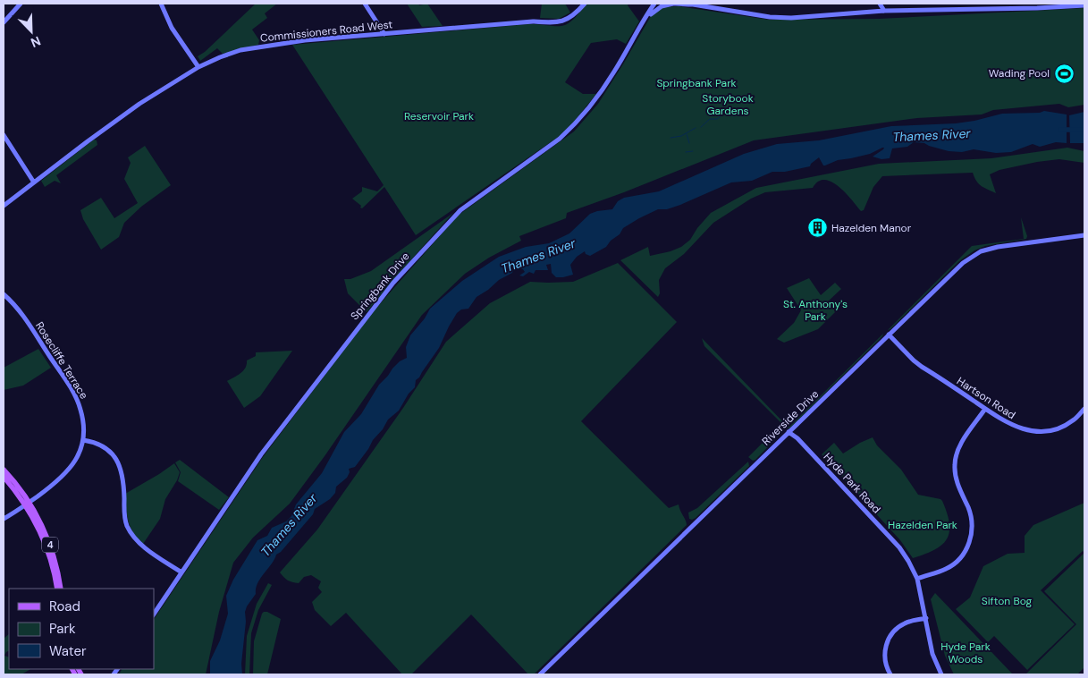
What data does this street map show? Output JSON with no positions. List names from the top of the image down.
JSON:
{
  "streets": {
    "main road": [
      "Commissioners Road West",
      "Springbank Drive",
      "Rosecliffe Terrace",
      "Hartson Road",
      "Riverside Drive",
      "Hyde Park Road",
      "4"
    ]
  },
  "crossings": [
    ["Rosecliffe Terrace", "4"],
    ["Hartson Road", "Riverside Drive"],
    ["Riverside Drive", "Hyde Park Road"]
  ],
  "water": ["Thames River"],
  "parks": [
    "Springbank Park",
    "Storybook Gardens",
    "Reservoir Park",
    "St. Anthony's Park",
    "Hazelden Park",
    "Sifton Bog",
    "Hyde Park Woods"
  ],
  "places": {
    "sports": ["Wading Pool"],
    "building": ["Hazelden Manor"]
  },
  "legend": ["Road", "Park", "Water"],
  "north": "bottom right"
}
